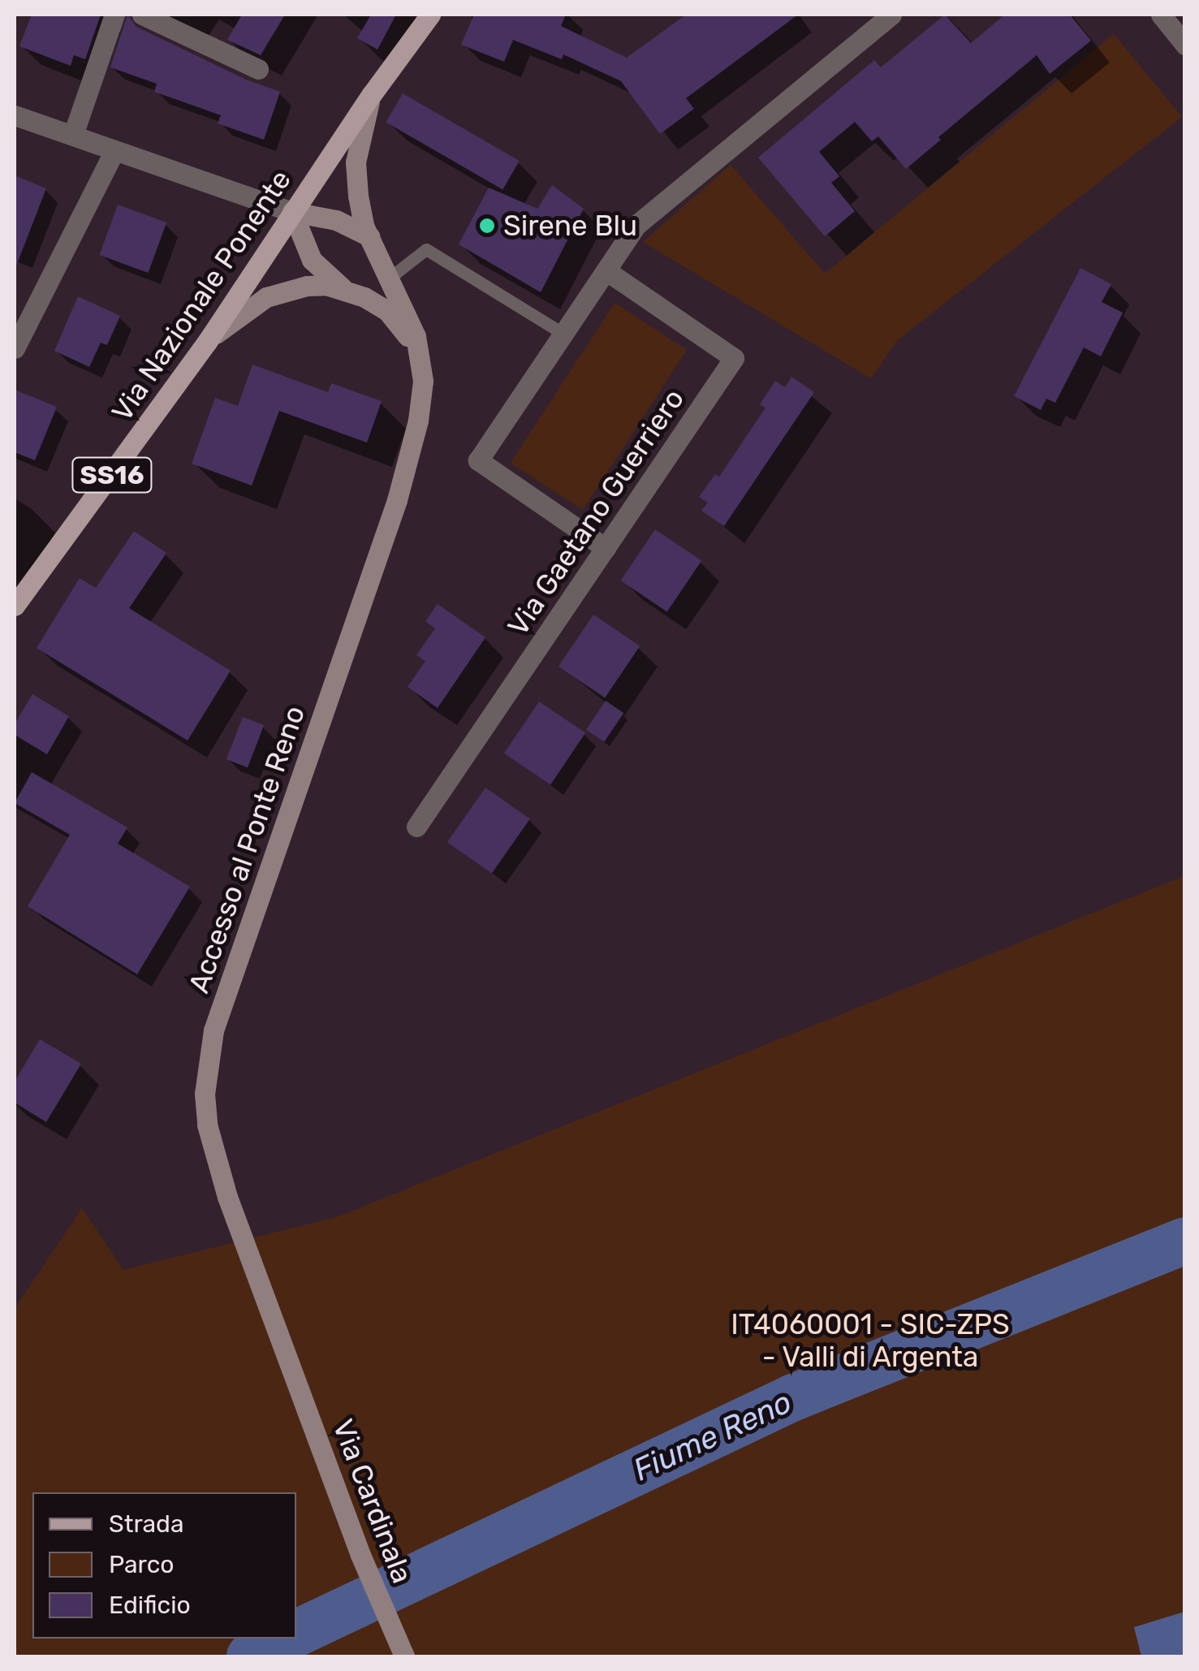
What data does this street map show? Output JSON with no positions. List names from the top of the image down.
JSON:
{
  "streets": {
    "main road": [
      "Via Nazionale Ponente",
      "SS16",
      "Accesso al Ponte Reno",
      "Via Cardinala"
    ],
    "street": ["Via Gaetano Guerriero"]
  },
  "crossings": [
    ["Via Nazionale Ponente", "Accesso al Ponte Reno"],
    ["Accesso al Ponte Reno", "Via Cardinala"]
  ],
  "water": ["Fiume Reno"],
  "parks": ["IT4060001 - SIC-ZPS - Valli di Argenta"],
  "places": ["Sirene Blu"],
  "legend": ["Strada", "Parco", "Edificio"]
}
